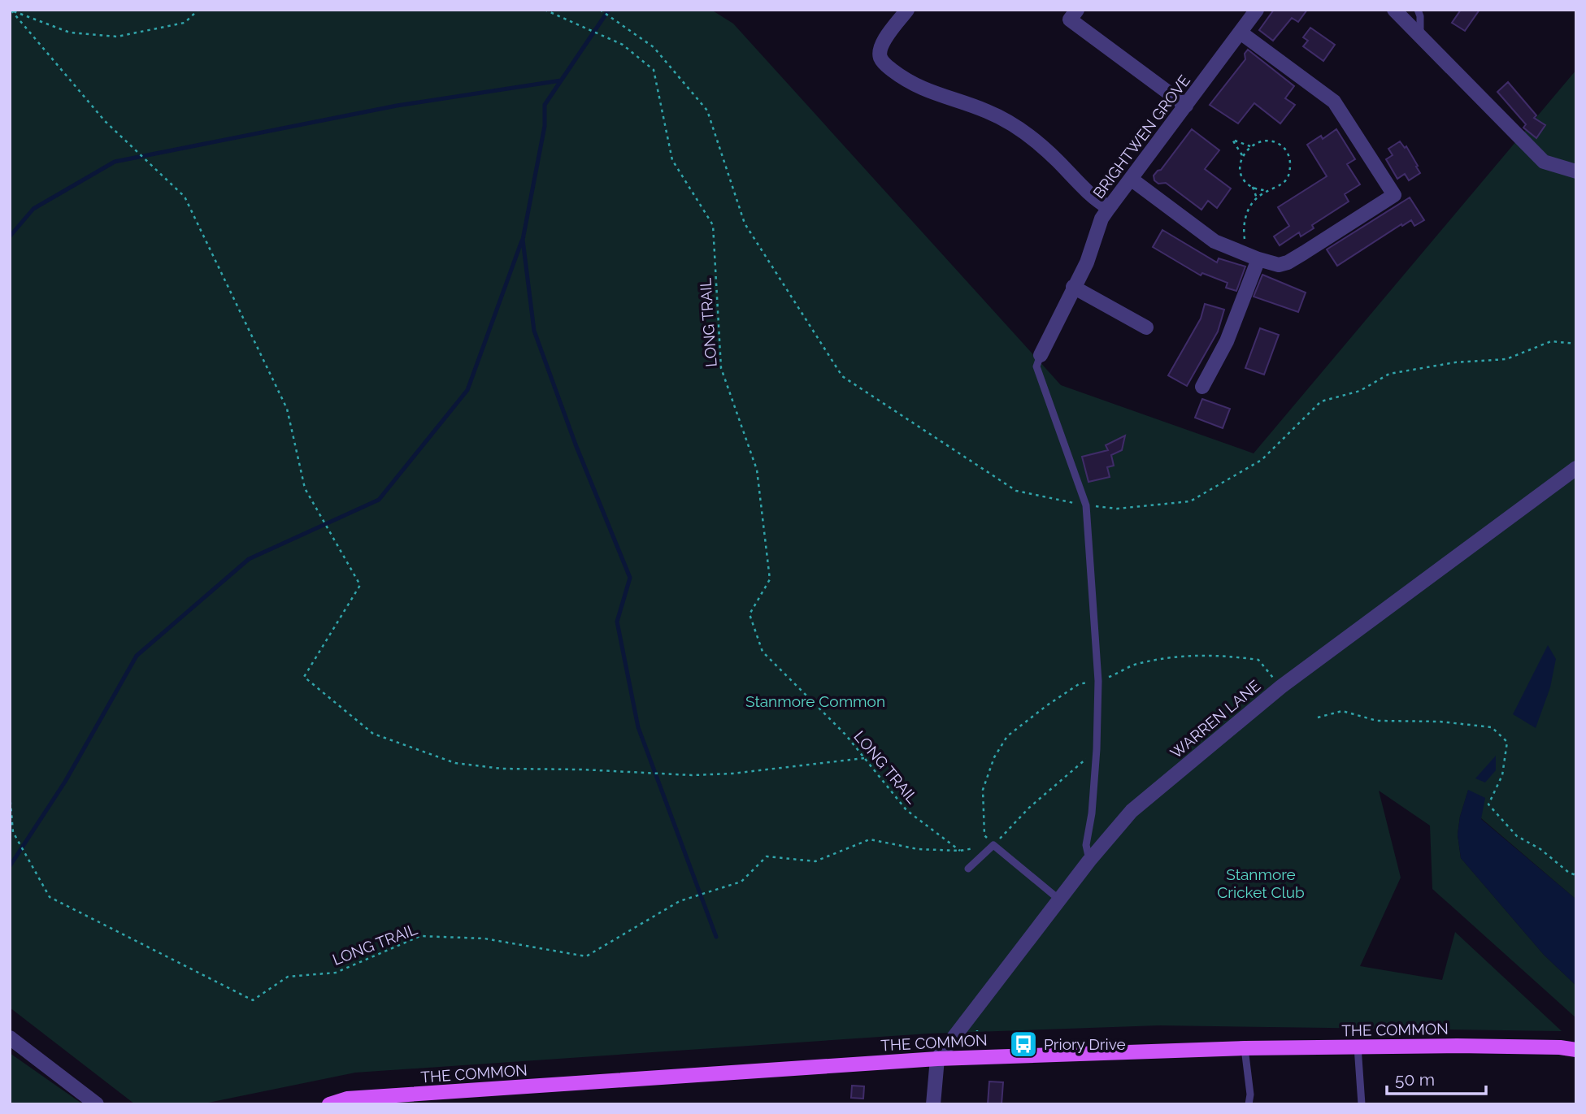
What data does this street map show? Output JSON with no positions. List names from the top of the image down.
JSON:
{
  "streets": {
    "main road": ["THE COMMON"],
    "street": ["BRIGHTWEN GROVE", "WARREN LANE"],
    "path": ["LONG TRAIL"]
  },
  "crossings": [
    ["WARREN LANE", "THE COMMON"]
  ],
  "parks": ["Stanmore Common", "Stanmore Cricket Club"],
  "places": {
    "bus stop": ["Priory Drive"]
  },
  "scale_bar": "50 m"
}
